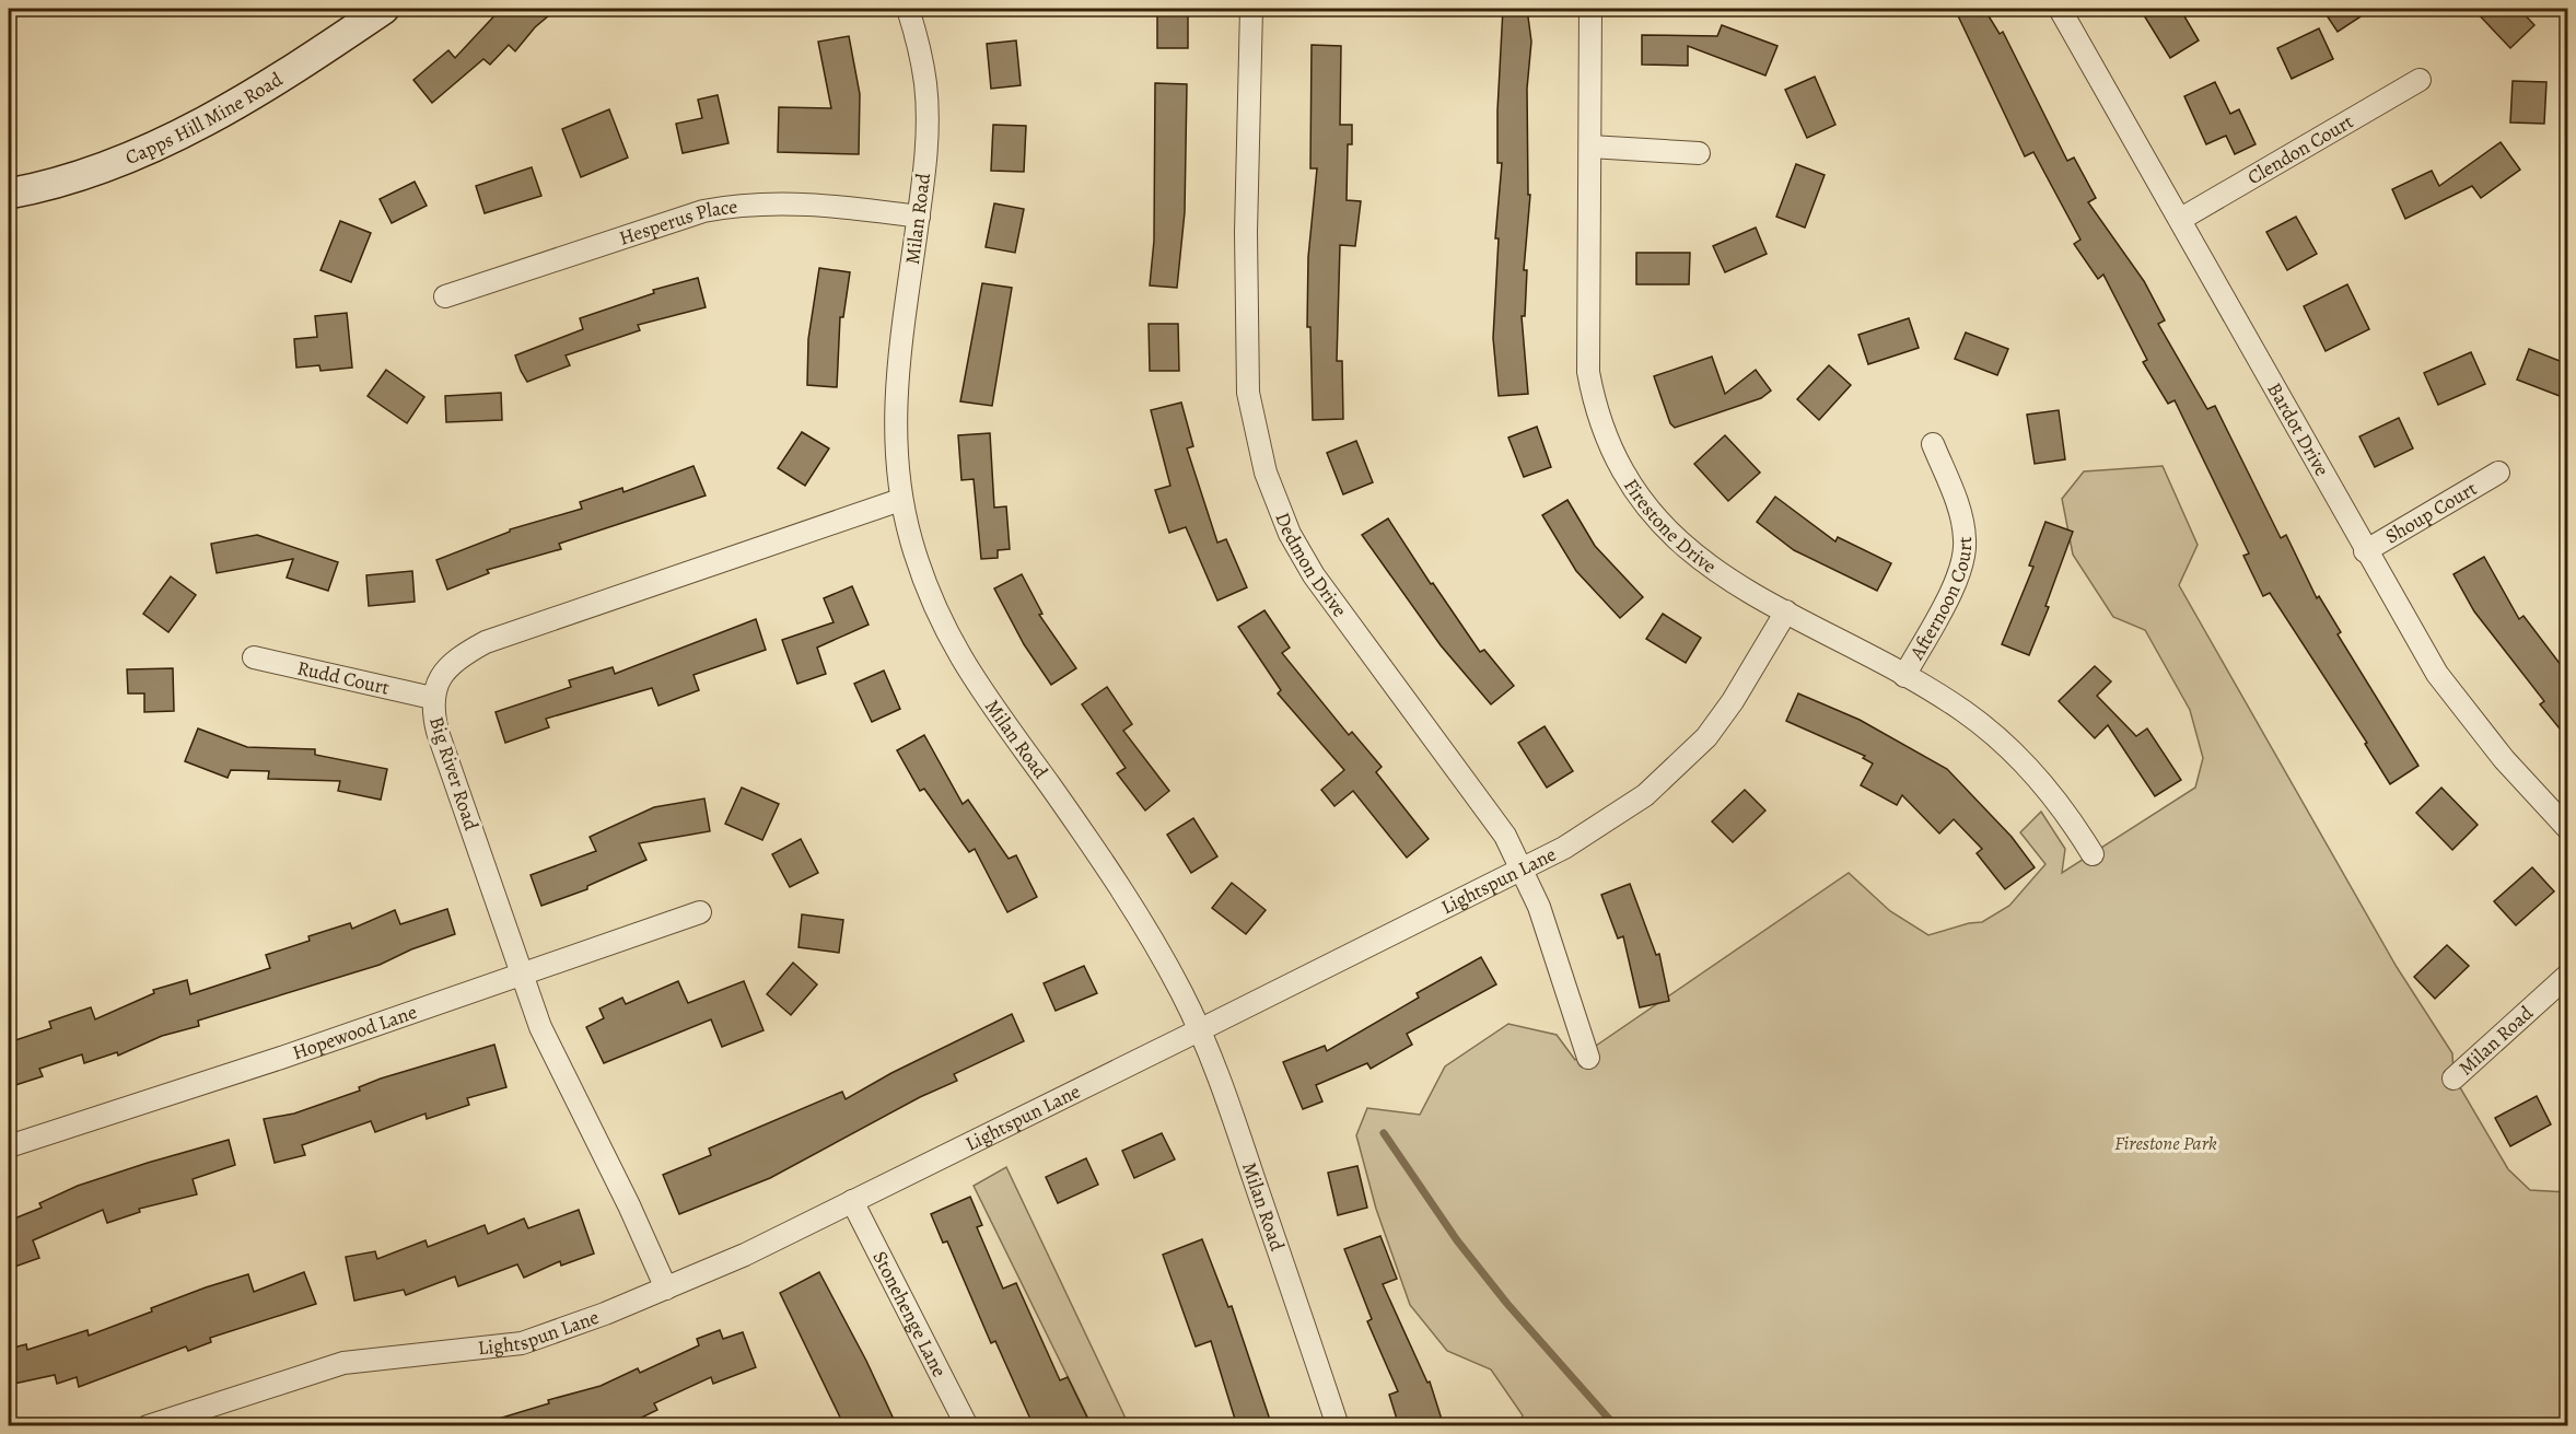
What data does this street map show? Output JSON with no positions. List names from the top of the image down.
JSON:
{
  "streets": {
    "street": [
      "Capps Hill Mine Road",
      "Clendon Court",
      "Milan Road",
      "Hesperus Place",
      "Bardot Drive",
      "Shoup Court",
      "Firestone Drive",
      "Dedmon Drive",
      "Afternoon Court",
      "Rudd Court",
      "Big River Road",
      "Lightspun Lane",
      "Hopewood Lane",
      "Stonehenge Lane"
    ]
  },
  "crossings": [
    ["Clendon Court", "Bardot Drive"],
    ["Milan Road", "Hesperus Place"],
    ["Milan Road", "Big River Road"],
    ["Milan Road", "Lightspun Lane"],
    ["Bardot Drive", "Shoup Court"],
    ["Firestone Drive", "Afternoon Court"],
    ["Firestone Drive", "Lightspun Lane"],
    ["Dedmon Drive", "Lightspun Lane"],
    ["Rudd Court", "Big River Road"],
    ["Big River Road", "Lightspun Lane"],
    ["Big River Road", "Hopewood Lane"],
    ["Lightspun Lane", "Stonehenge Lane"]
  ],
  "parks": ["Firestone Park"]
}
